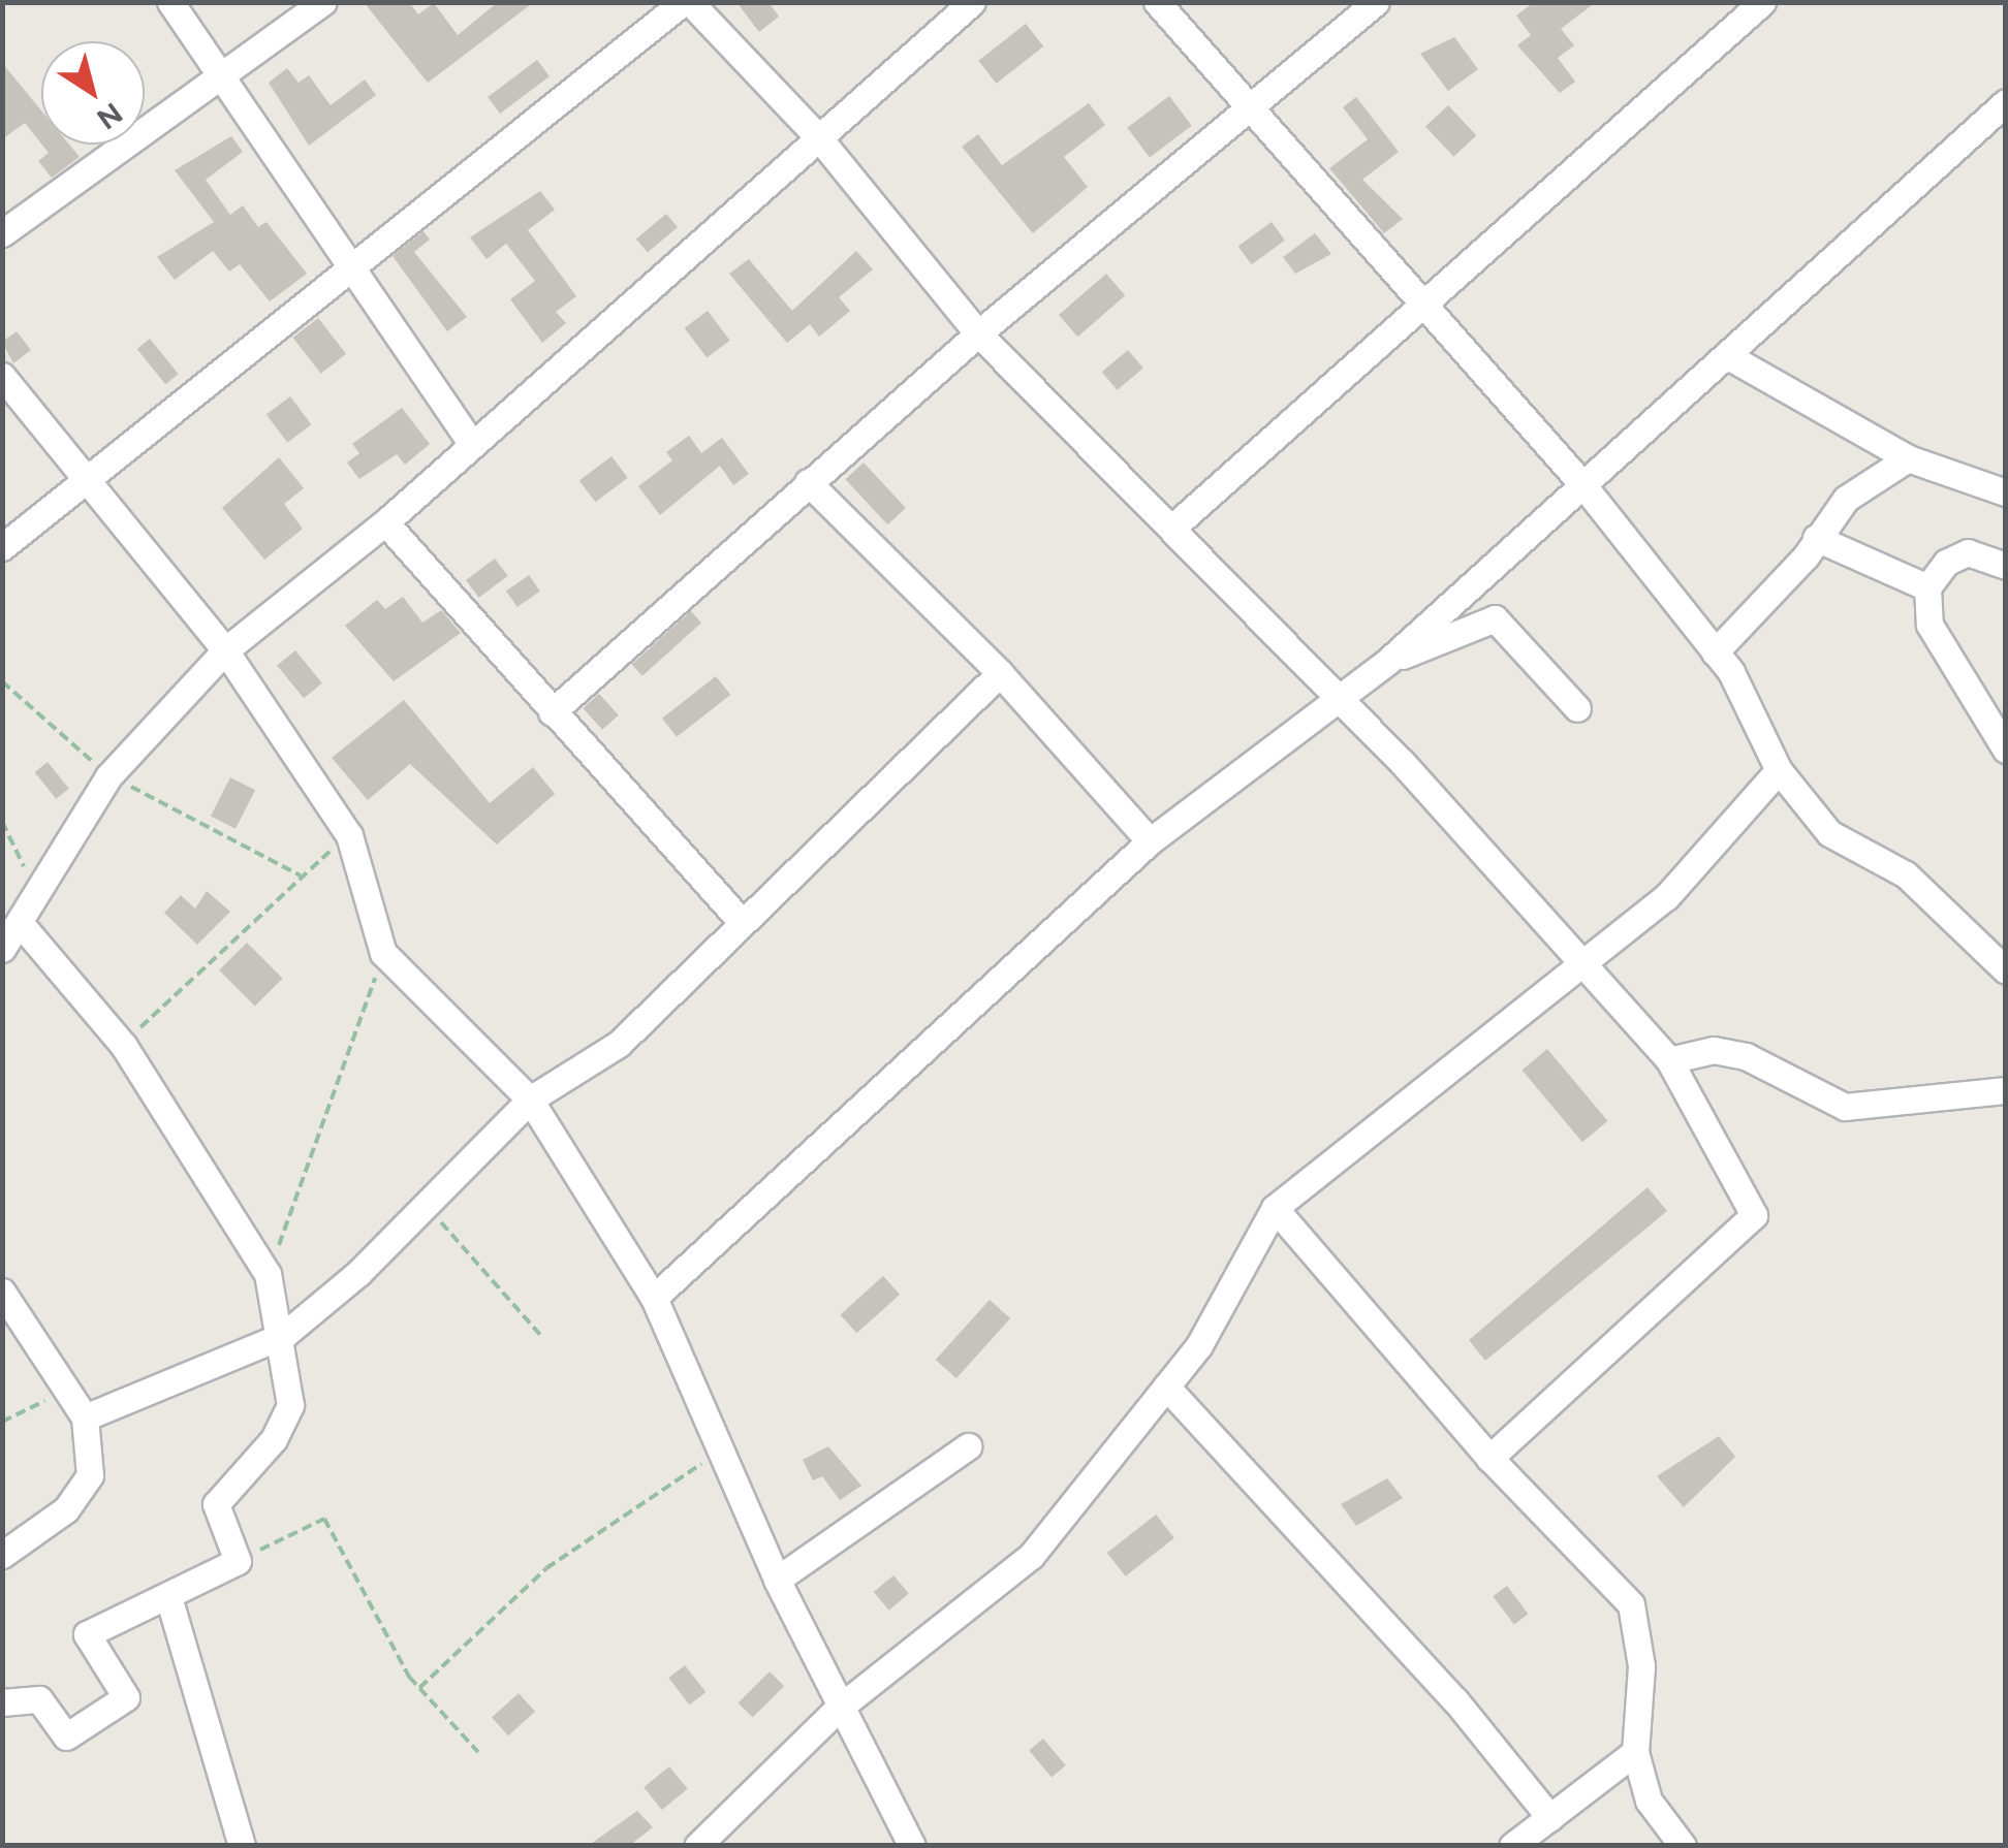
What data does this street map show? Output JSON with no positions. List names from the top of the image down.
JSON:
{
  "north": "bottom right"
}
